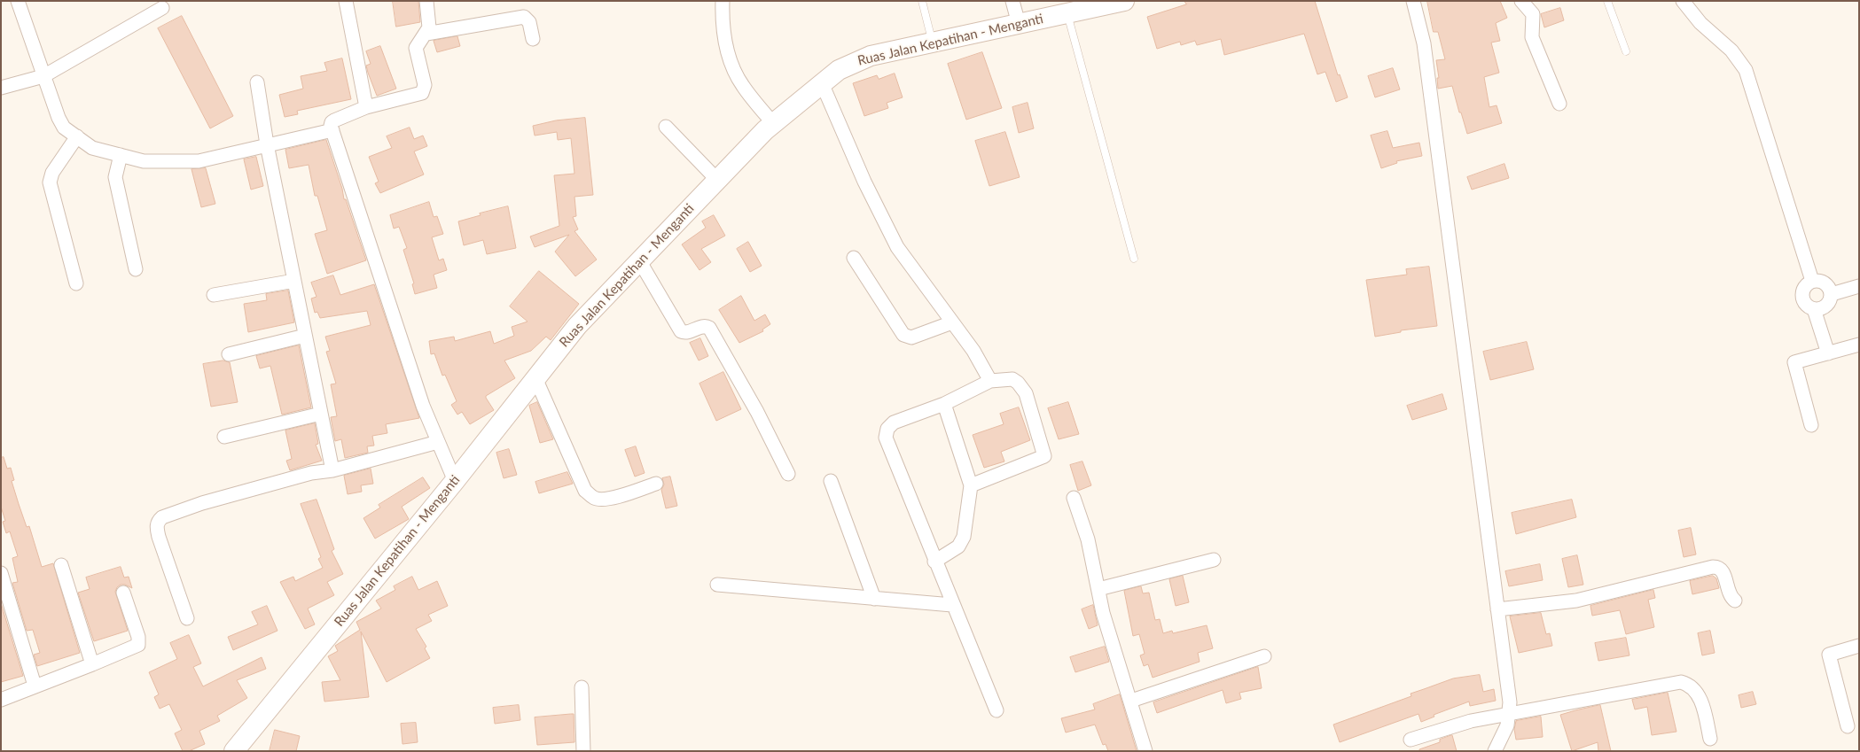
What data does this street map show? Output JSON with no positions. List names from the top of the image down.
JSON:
{
  "streets": {
    "main road": ["Ruas Jalan Kepatihan - Menganti"]
  }
}
